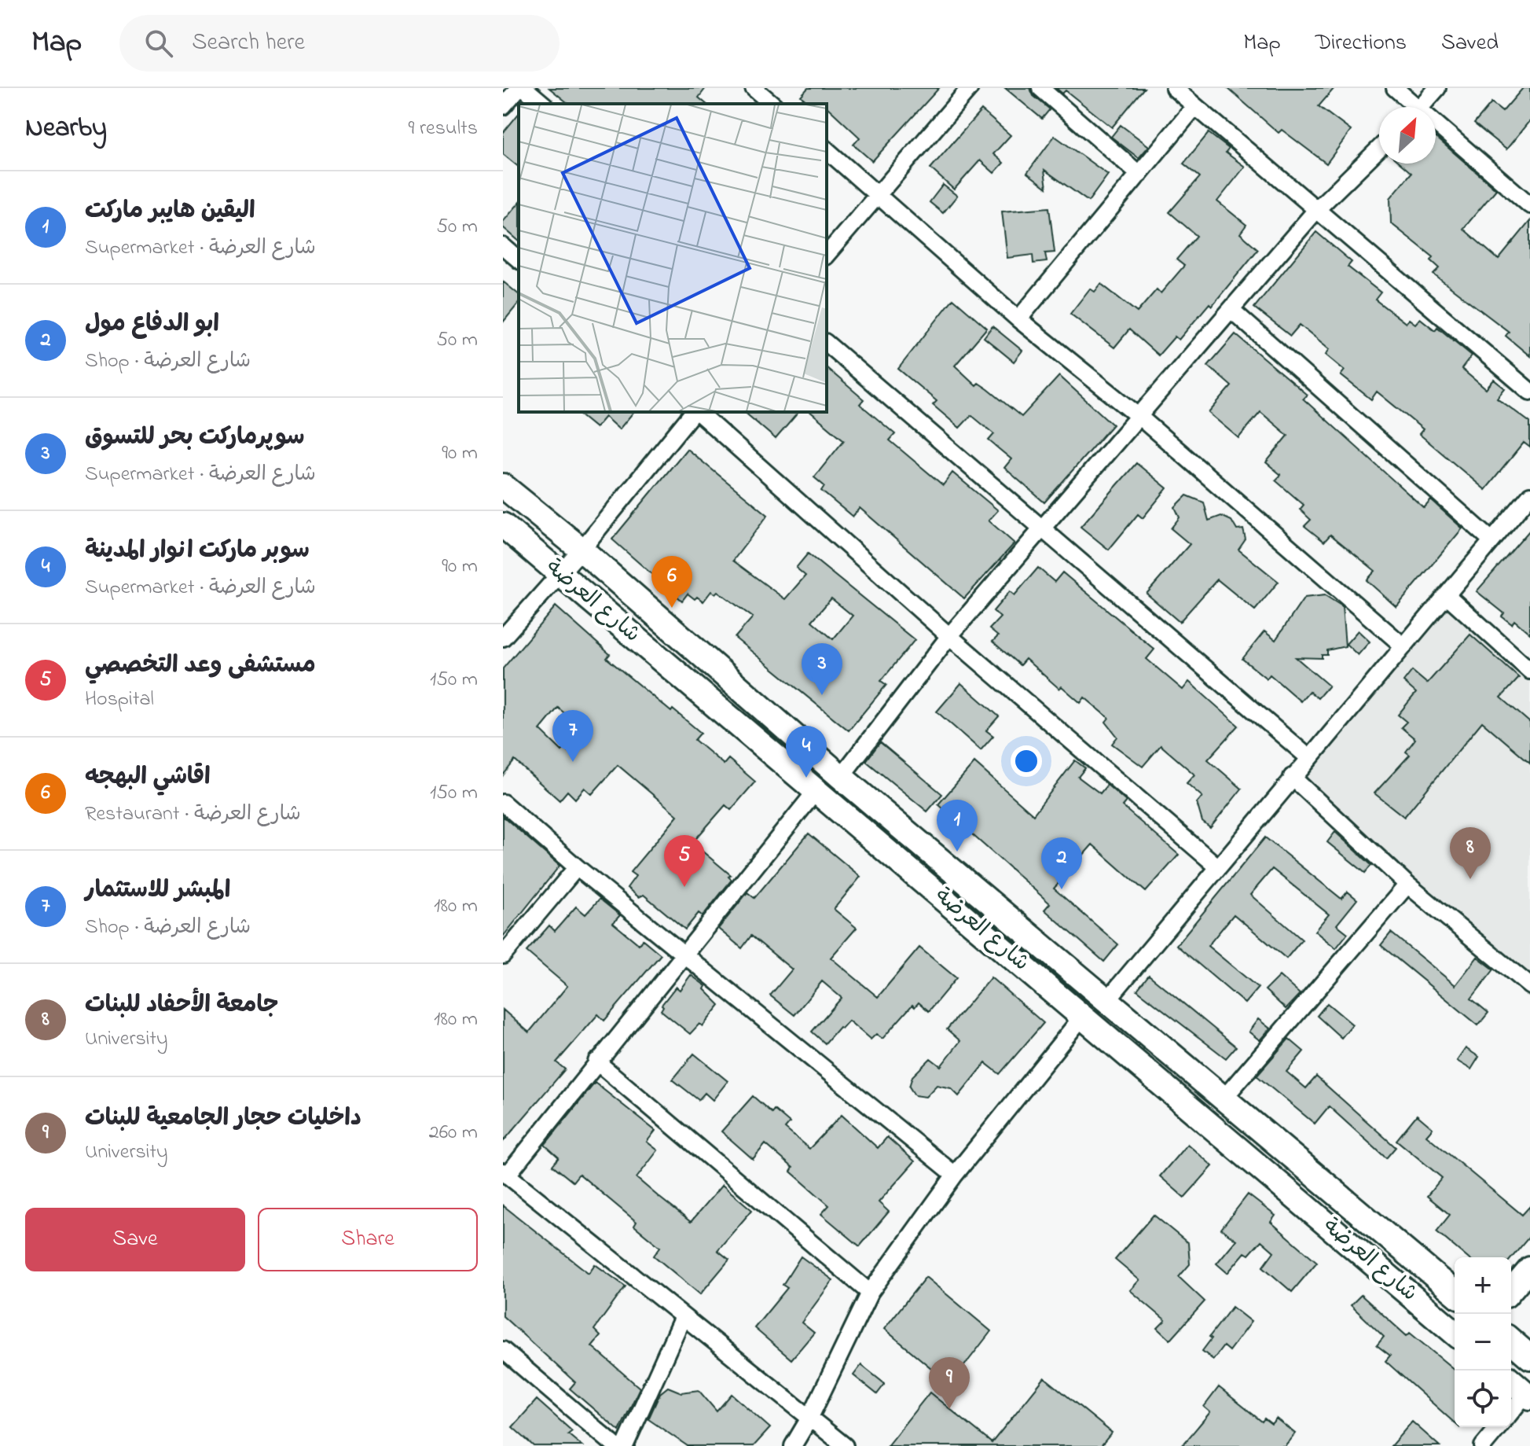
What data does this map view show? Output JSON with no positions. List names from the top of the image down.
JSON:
{
  "streets": {
    "main road": ["شارع العرضة"]
  },
  "north": "top right",
  "page": {
    "header": "Map",
    "search": "Search here",
    "nav": ["Map", "Directions", "Saved"],
    "heading": ["Nearby", "9 results"],
    "list": [
      {
        "mark": "1",
        "name": "اليقين هايبر ماركت",
        "note": "Supermarket · شارع العرضة",
        "value": "50 m"
      },
      {
        "mark": "2",
        "name": "ابو الدفاع مول",
        "note": "Shop · شارع العرضة",
        "value": "50 m"
      },
      {
        "mark": "3",
        "name": "سوپرمارکت بحر للتسوق",
        "note": "Supermarket · شارع العرضة",
        "value": "90 m"
      },
      {
        "mark": "4",
        "name": "سوبر ماركت انوار المدينة",
        "note": "Supermarket · شارع العرضة",
        "value": "90 m"
      },
      {
        "mark": "5",
        "name": "مستشفى وعد التخصصي",
        "note": "Hospital",
        "value": "150 m"
      },
      {
        "mark": "6",
        "name": "اقاشي البهجه",
        "note": "Restaurant · شارع العرضة",
        "value": "150 m"
      },
      {
        "mark": "7",
        "name": "المبشر للاستثمار",
        "note": "Shop · شارع العرضة",
        "value": "180 m"
      },
      {
        "mark": "8",
        "name": "جامعة الأحفاد للبنات",
        "note": "University",
        "value": "180 m"
      },
      {
        "mark": "9",
        "name": "داخليات حجار الجامعية للبنات",
        "note": "University",
        "value": "260 m"
      }
    ],
    "pins": [
      "6",
      "3",
      "7",
      "4",
      "1",
      "8",
      "5",
      "2",
      "9"
    ],
    "buttons": ["Save", "Share"],
    "map_buttons": ["+", "−"]
  }
}
